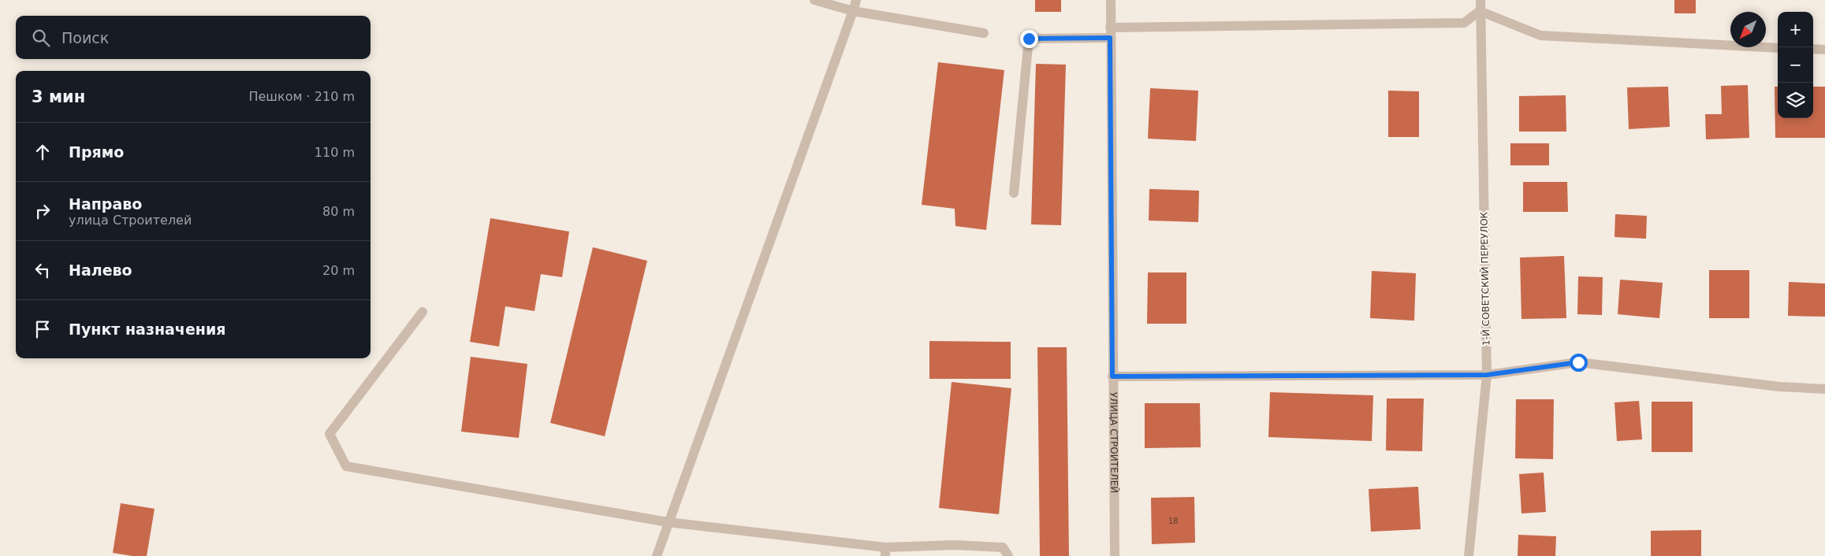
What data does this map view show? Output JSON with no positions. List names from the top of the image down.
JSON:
{
  "streets": {
    "street": ["1-Й СОВЕТСКИЙ ПЕРЕУЛОК", "УЛИЦА СТРОИТЕЛЕЙ"]
  },
  "house_numbers": ["18"],
  "north": "bottom left",
  "page": {
    "map_buttons": ["+", "−"],
    "search": "Поиск",
    "heading": ["3 мин", "Пешком · 210 m"],
    "list": [
      ["Прямо", "110 m"],
      ["Направо", "улица Строителей", "80 m"],
      ["Налево", "20 m"],
      "Пункт назначения"
    ]
  }
}
